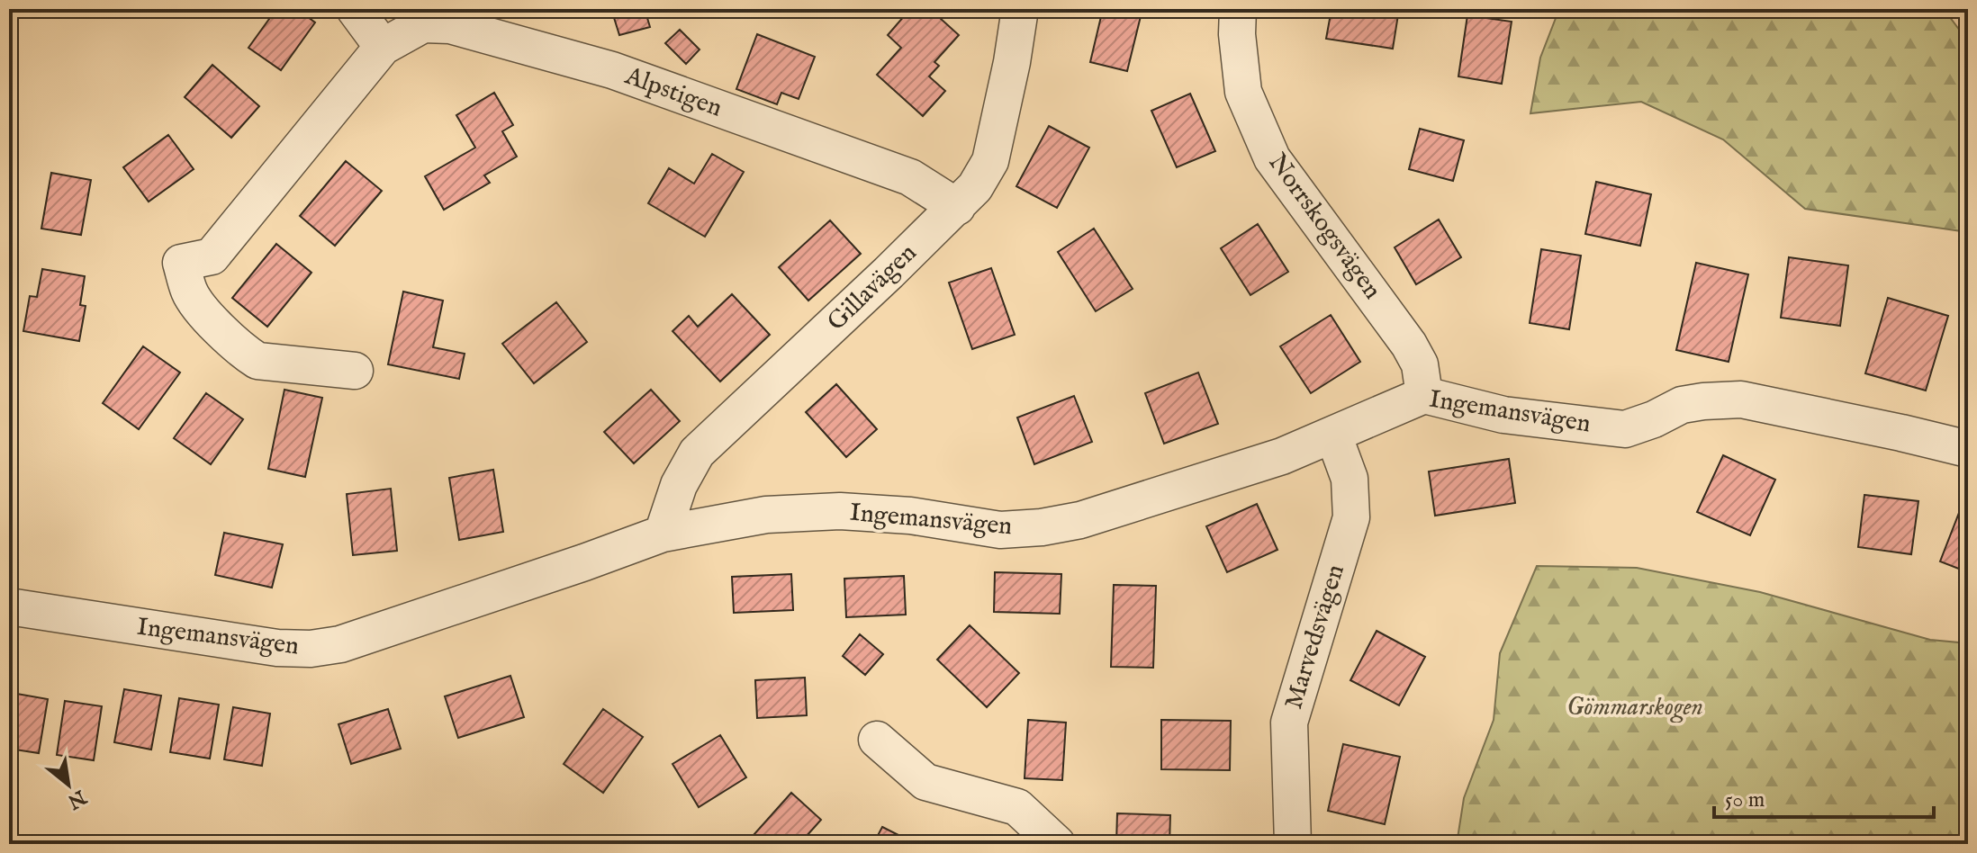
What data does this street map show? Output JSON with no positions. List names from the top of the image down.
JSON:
{
  "streets": {
    "street": [
      "Alpstigen",
      "Norrskogsvägen",
      "Gillavägen",
      "Ingemansvägen",
      "Marvedsvägen"
    ]
  },
  "crossings": [
    ["Alpstigen", "Gillavägen"],
    ["Norrskogsvägen", "Ingemansvägen"],
    ["Gillavägen", "Ingemansvägen"],
    ["Ingemansvägen", "Marvedsvägen"]
  ],
  "parks": ["Gömmarskogen"],
  "scale_bar": "50 m",
  "north": "bottom right"
}
